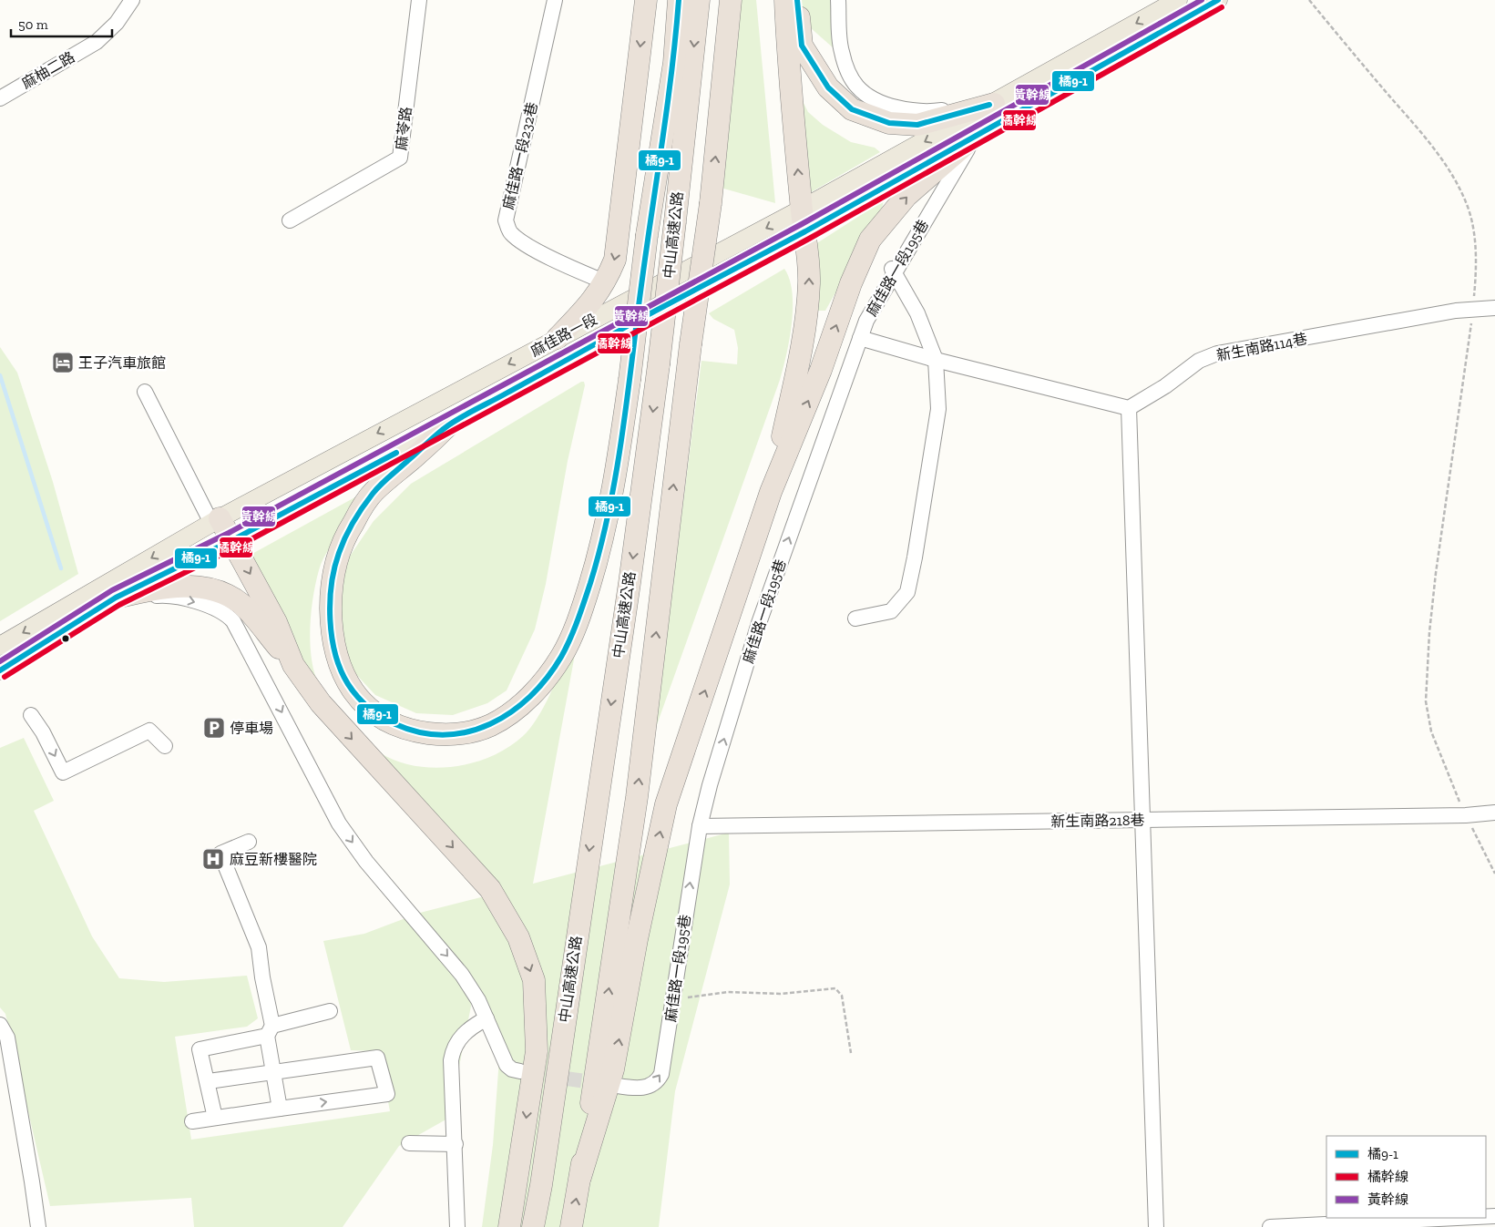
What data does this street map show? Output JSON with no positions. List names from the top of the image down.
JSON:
{
  "streets": {
    "highway": ["中山高速公路"],
    "main road": ["麻佳路一段"],
    "street": [
      "麻柚二路",
      "麻苓路",
      "麻佳路一段232巷",
      "麻佳路一段195巷",
      "新生南路114巷",
      "新生南路218巷"
    ]
  },
  "crossings": [
    ["麻佳路一段195巷", "麻佳路一段"],
    ["麻佳路一段195巷", "新生南路218巷"]
  ],
  "places": {
    "hotel": ["王子汽車旅館"],
    "parking": ["停車場"],
    "hospital": ["麻豆新樓醫院"]
  },
  "lines": ["transit line 橘9-1", "transit line 黃幹線", "transit line 橘幹線"],
  "legend": ["橘9-1", "橘幹線", "黃幹線"],
  "scale_bar": "50 m"
}
